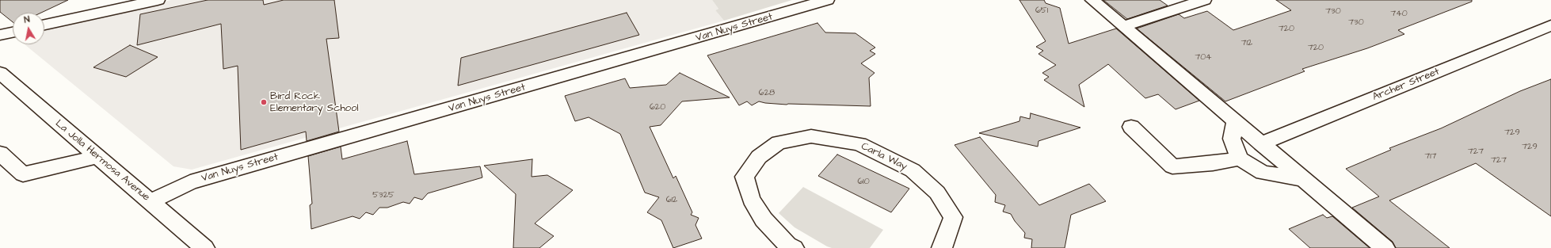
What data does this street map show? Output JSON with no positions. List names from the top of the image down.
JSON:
{
  "streets": {
    "street": [
      "Van Nuys Street",
      "Archer Street",
      "Carla Way",
      "La Jolla Hermosa Avenue"
    ]
  },
  "crossings": [
    ["Van Nuys Street", "La Jolla Hermosa Avenue"]
  ],
  "places": ["Bird Rock Elementary School"],
  "house_numbers": [
    "651",
    "730",
    "740",
    "730",
    "720",
    "712",
    "720",
    "704",
    "628",
    "620",
    "729",
    "729",
    "727",
    "717",
    "727",
    "610",
    "5325",
    "612"
  ],
  "north": "top"
}
